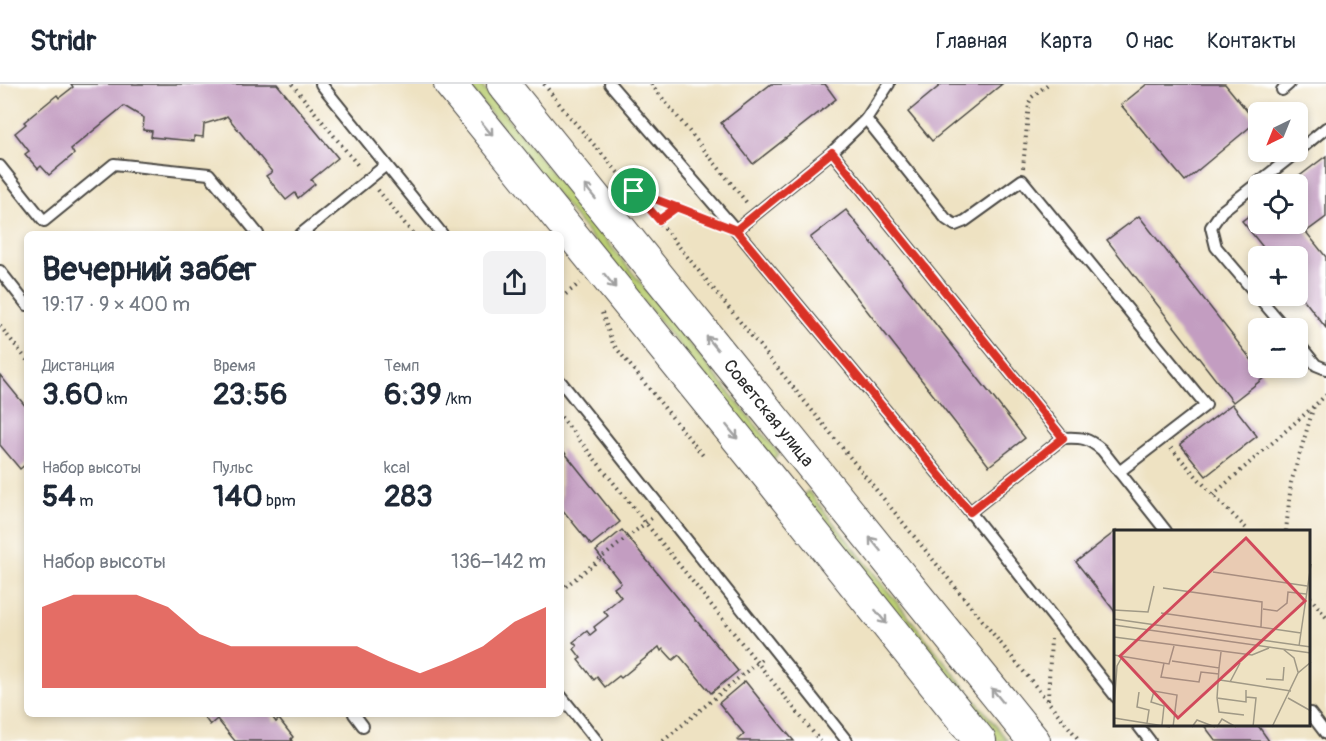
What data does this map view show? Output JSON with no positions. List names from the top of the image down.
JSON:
{
  "streets": {
    "main road": ["Советская улица"]
  },
  "north": "bottom left",
  "page": {
    "header": "Stridr",
    "nav": [
      "Главная",
      "Карта",
      "О нас",
      "Контакты"
    ],
    "map_buttons": ["+", "−"],
    "heading": ["Вечерний забег", "19:17 · 9 × 400 m"],
    "stats": [
      ["Дистанция", "3.60 km"],
      ["Время", "23:56"],
      ["Темп", "6:39 /km"],
      ["Набор высоты", "54 m"],
      ["Пульс", "140 bpm"],
      ["kcal", "283"]
    ],
    "chart": ["Набор высоты", "136–142 m"]
  }
}
